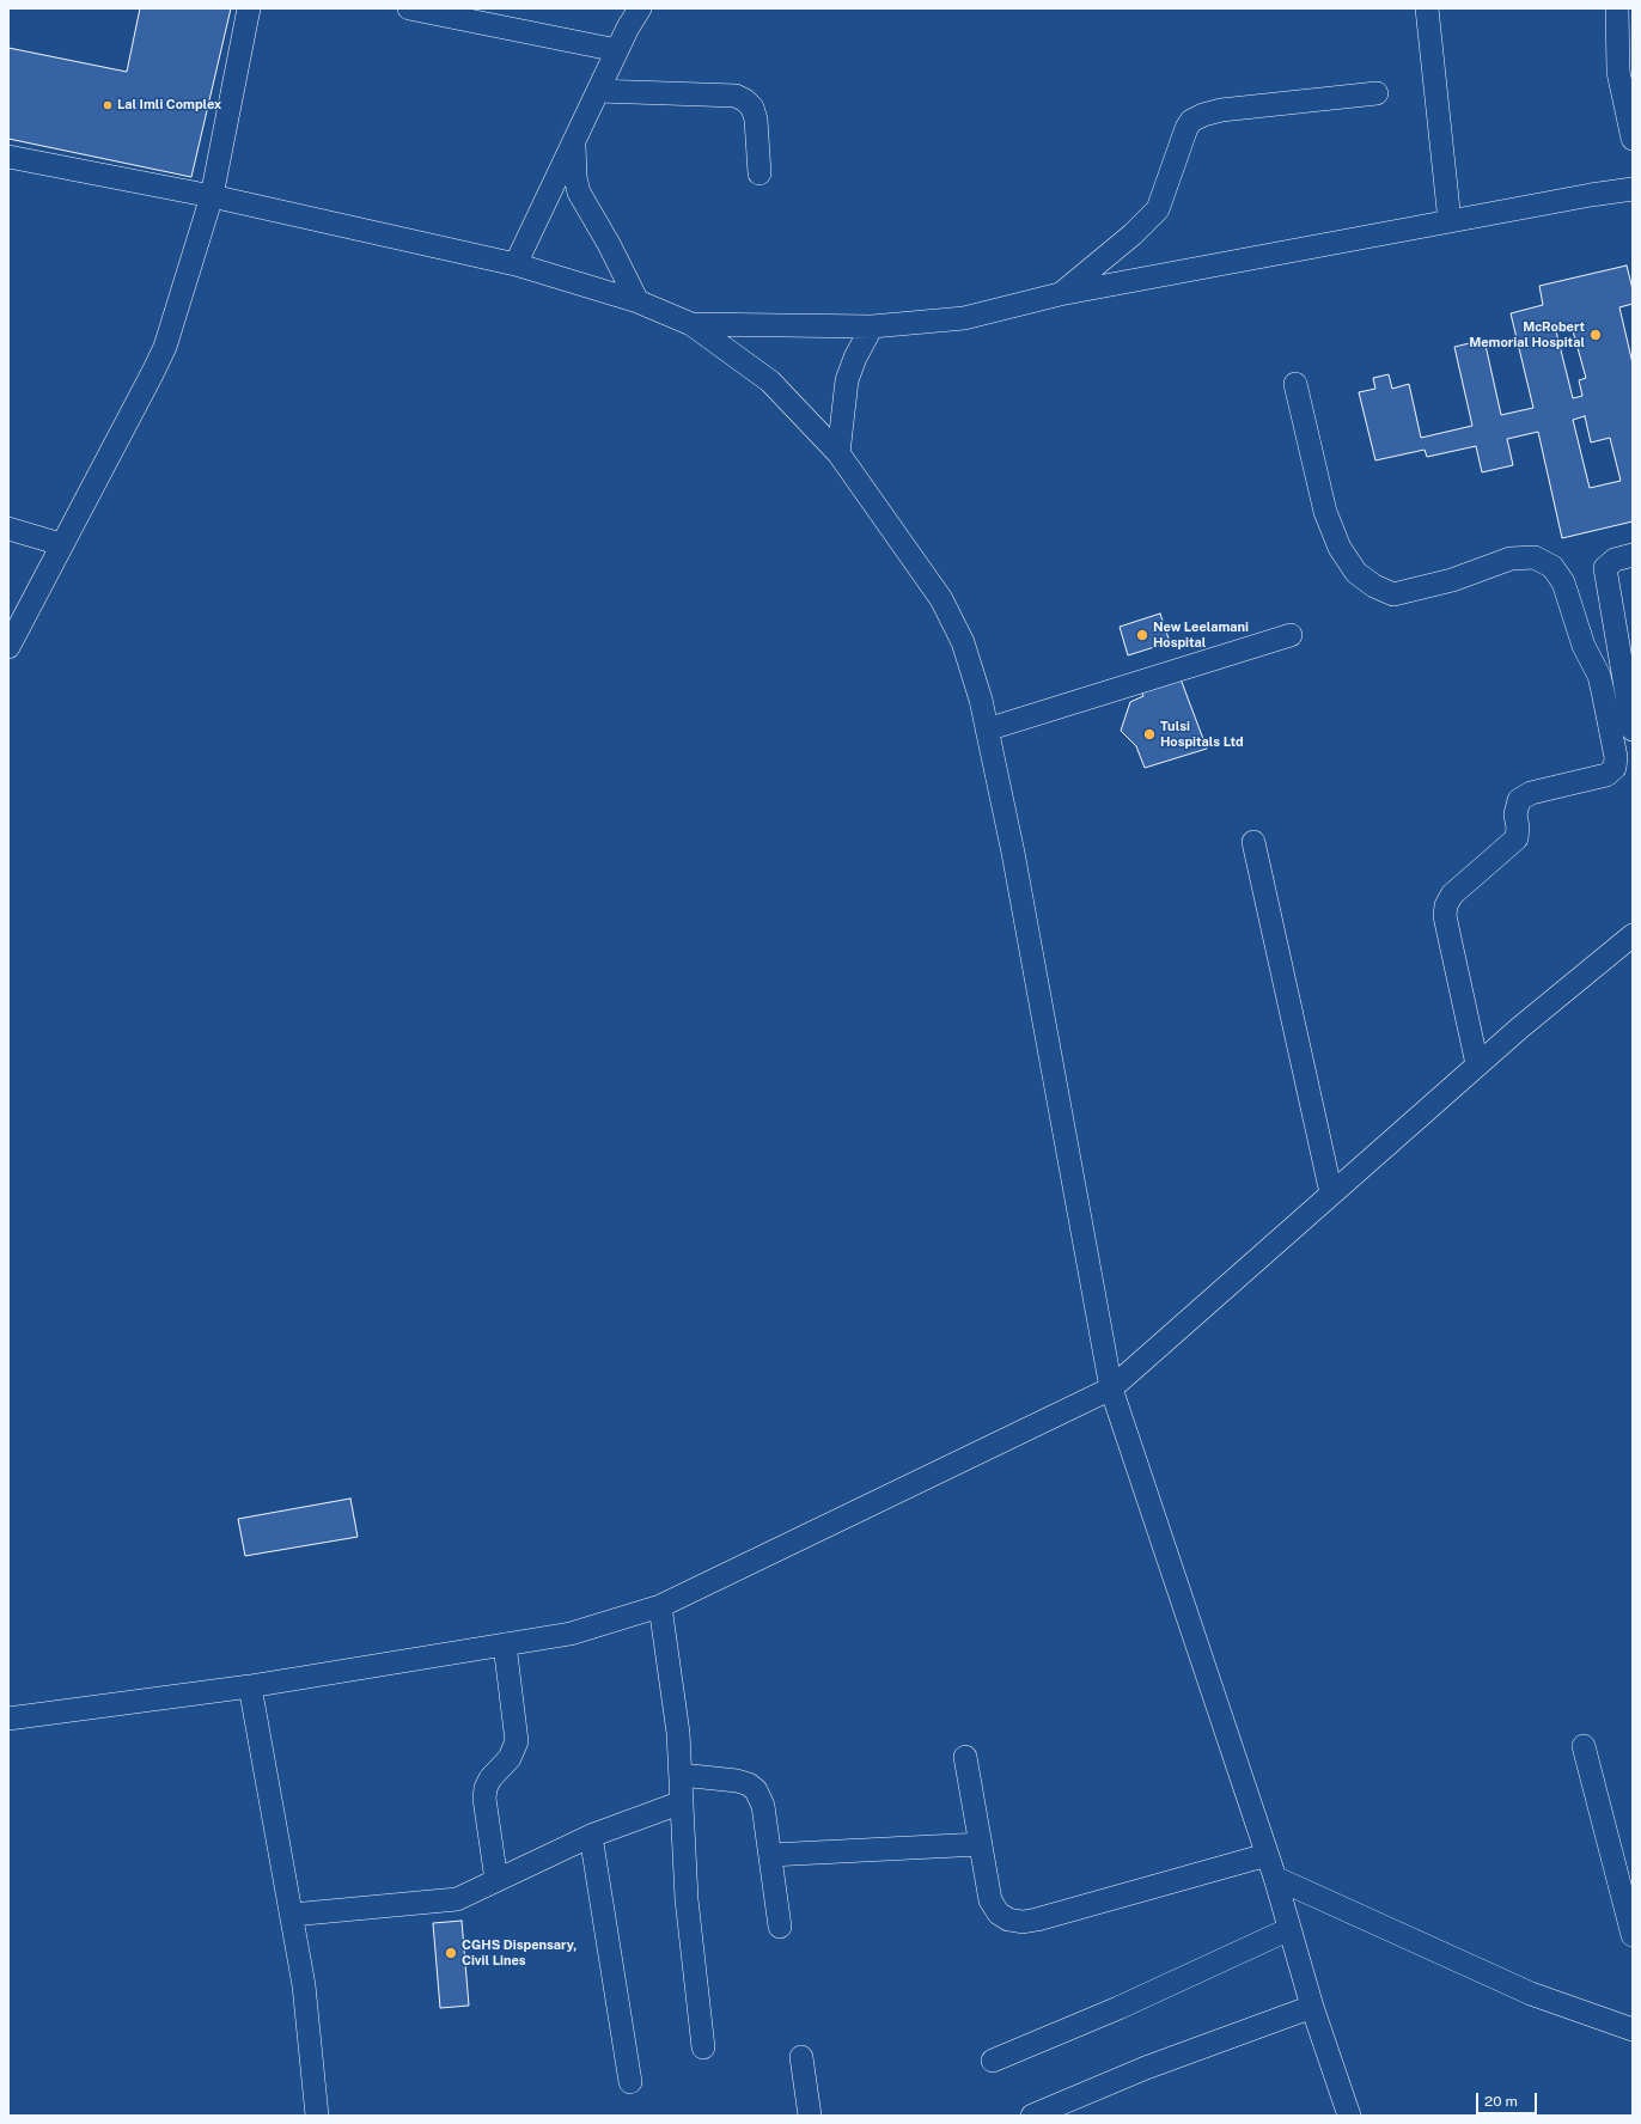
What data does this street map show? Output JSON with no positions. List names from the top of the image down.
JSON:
{
  "places": [
    "Lal Imli Complex",
    "McRobert Memorial Hospital",
    "New Leelamani Hospital",
    "Tulsi Hospitals Ltd",
    "CGHS Dispensary, Civil Lines"
  ],
  "scale_bar": "20 m"
}
